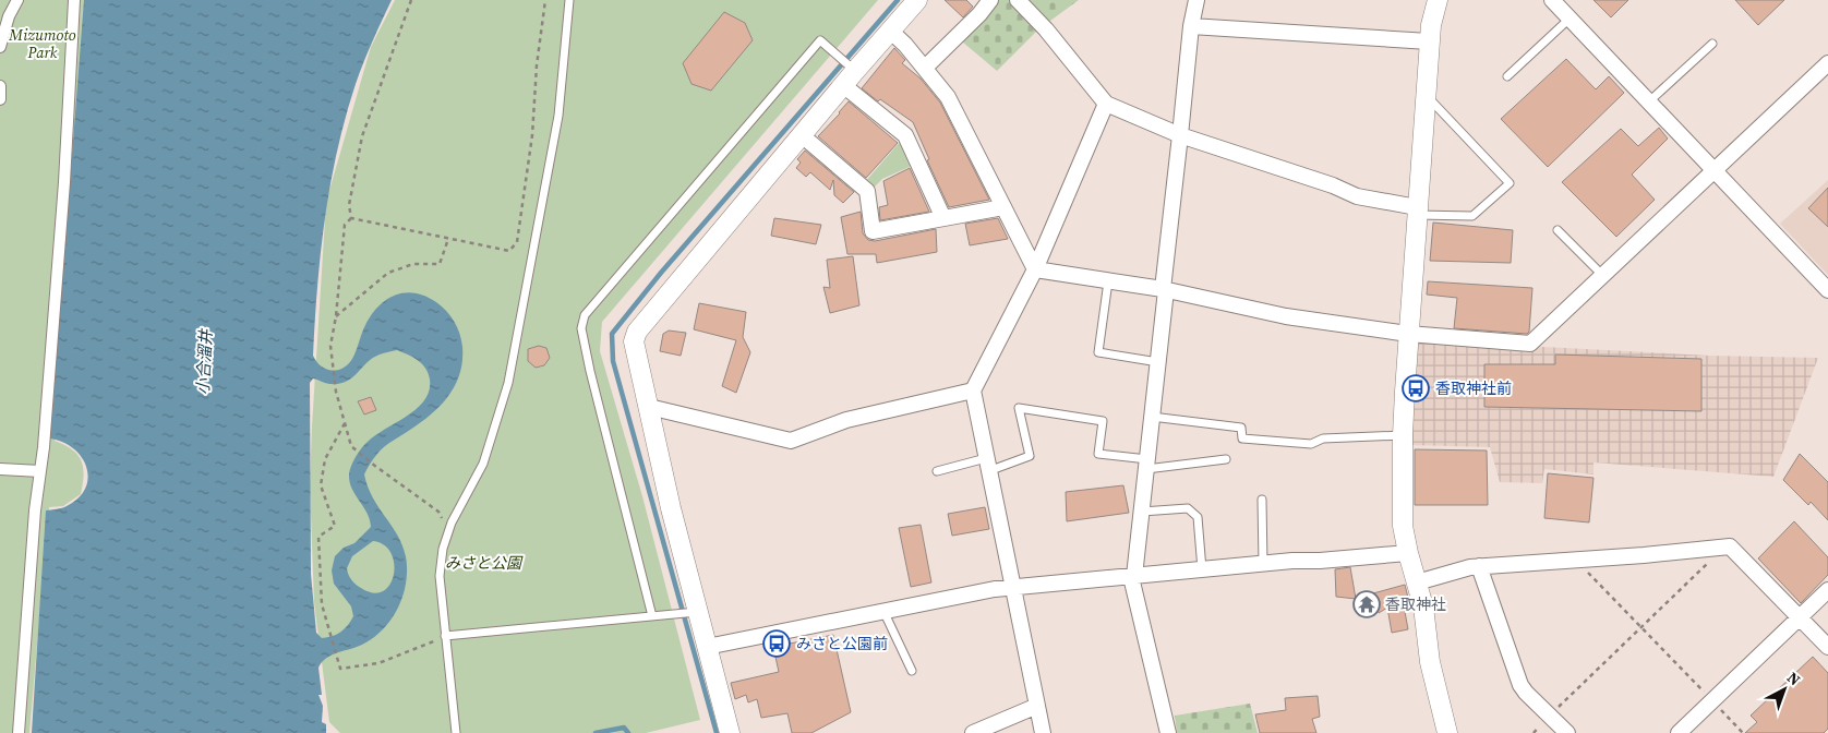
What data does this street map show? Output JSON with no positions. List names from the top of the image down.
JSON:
{
  "water": ["小合溜井"],
  "parks": ["Mizumoto Park", "みさと公園"],
  "places": {
    "bus stop": ["香取神社前", "みさと公園前"],
    "temple": ["香取神社"]
  },
  "north": "top right"
}
